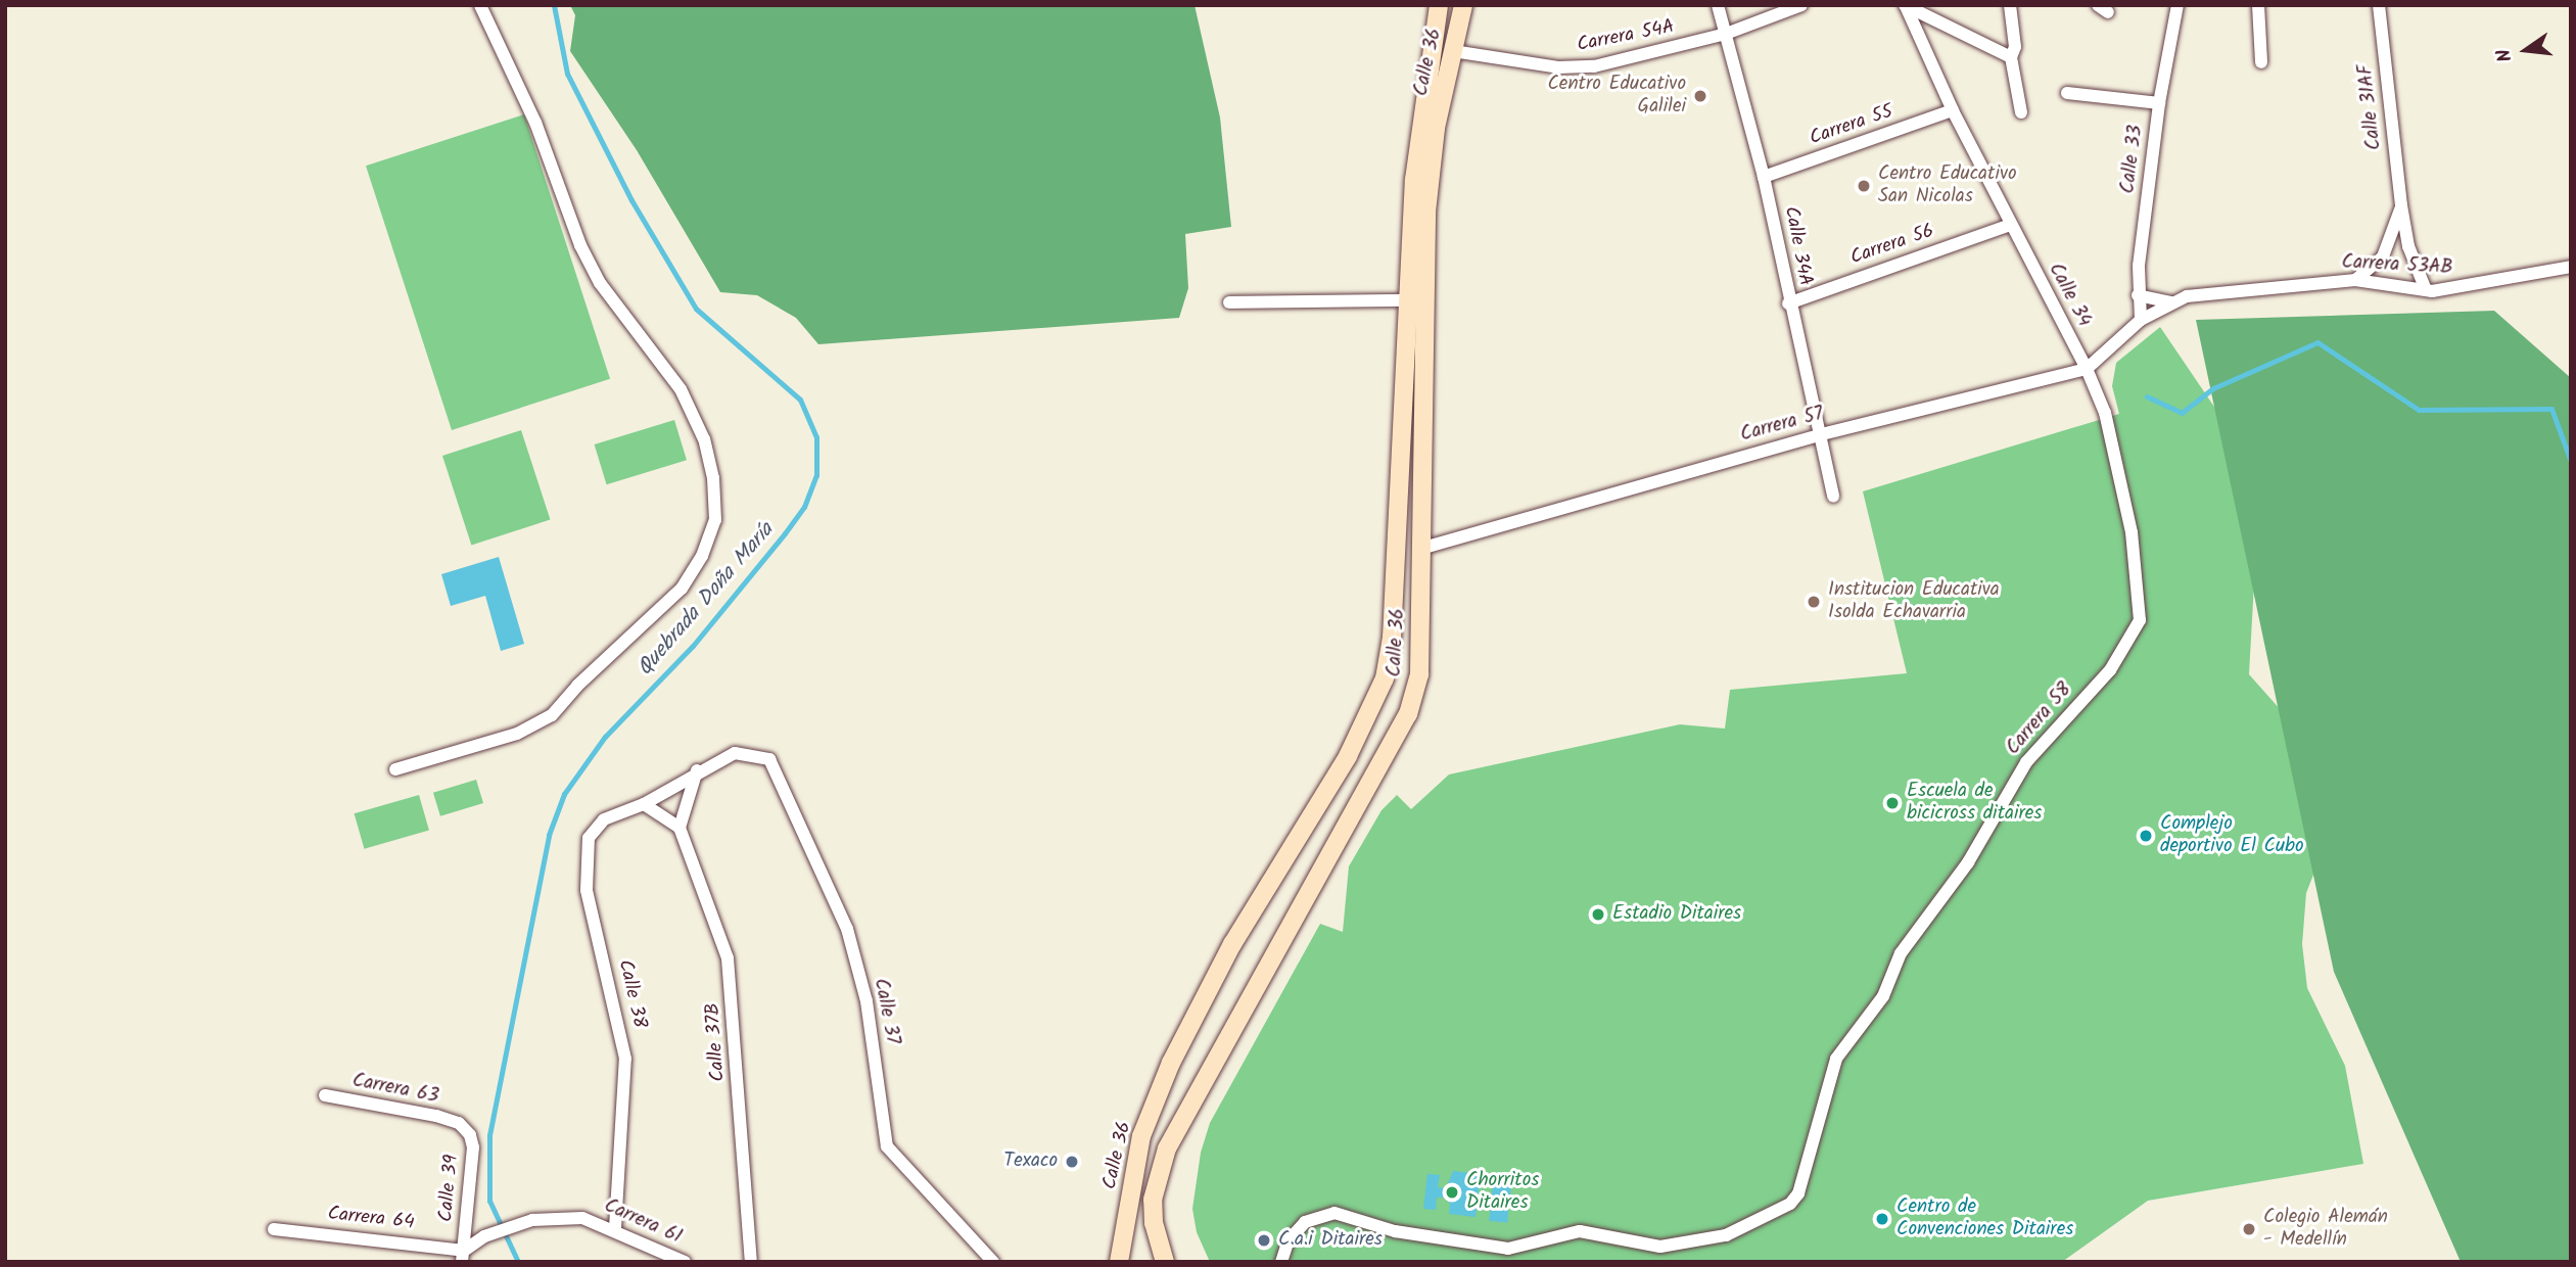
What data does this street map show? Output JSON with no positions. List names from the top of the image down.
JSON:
{
  "streets": {
    "main road": ["Calle 36"],
    "street": [
      "Carrera 54A",
      "Calle 31AF",
      "Carrera 55",
      "Calle 33",
      "Carrera 56",
      "Calle 34A",
      "Carrera 53AB",
      "Calle 34",
      "Carrera 57",
      "Carrera 58",
      "Calle 38",
      "Calle 37",
      "Calle 37B",
      "Carrera 63",
      "Calle 39",
      "Carrera 64",
      "Carrera 61"
    ]
  },
  "crossings": [
    ["Carrera 54A", "Calle 36"],
    ["Carrera 54A", "Calle 34A"],
    ["Calle 36", "Carrera 57"],
    ["Calle 31AF", "Carrera 53AB"],
    ["Carrera 55", "Calle 34A"],
    ["Carrera 55", "Calle 34"],
    ["Calle 33", "Carrera 53AB"],
    ["Calle 33", "Carrera 57"],
    ["Carrera 56", "Calle 34A"],
    ["Carrera 56", "Calle 34"],
    ["Calle 34A", "Carrera 57"],
    ["Carrera 53AB", "Carrera 57"],
    ["Calle 34", "Carrera 57"],
    ["Calle 34", "Carrera 58"],
    ["Calle 38", "Carrera 61"],
    ["Carrera 63", "Calle 39"],
    ["Calle 39", "Carrera 64"],
    ["Calle 39", "Carrera 61"],
    ["Carrera 64", "Carrera 61"]
  ],
  "water": ["Quebrada Doña María"],
  "places": [
    "Centro Educativo Galilei",
    "Centro Educativo San Nicolas",
    "Institucion Educativa Isolda Echavarria",
    "Escuela de bicicross ditaires",
    "Complejo deportivo El Cubo",
    "Estadio Ditaires",
    "Texaco",
    "Chorritos Ditaires",
    "Centro de Convenciones Ditaires",
    "Colegio Alemán - Medellín",
    "C.a.i Ditaires"
  ],
  "north": "left"
}
